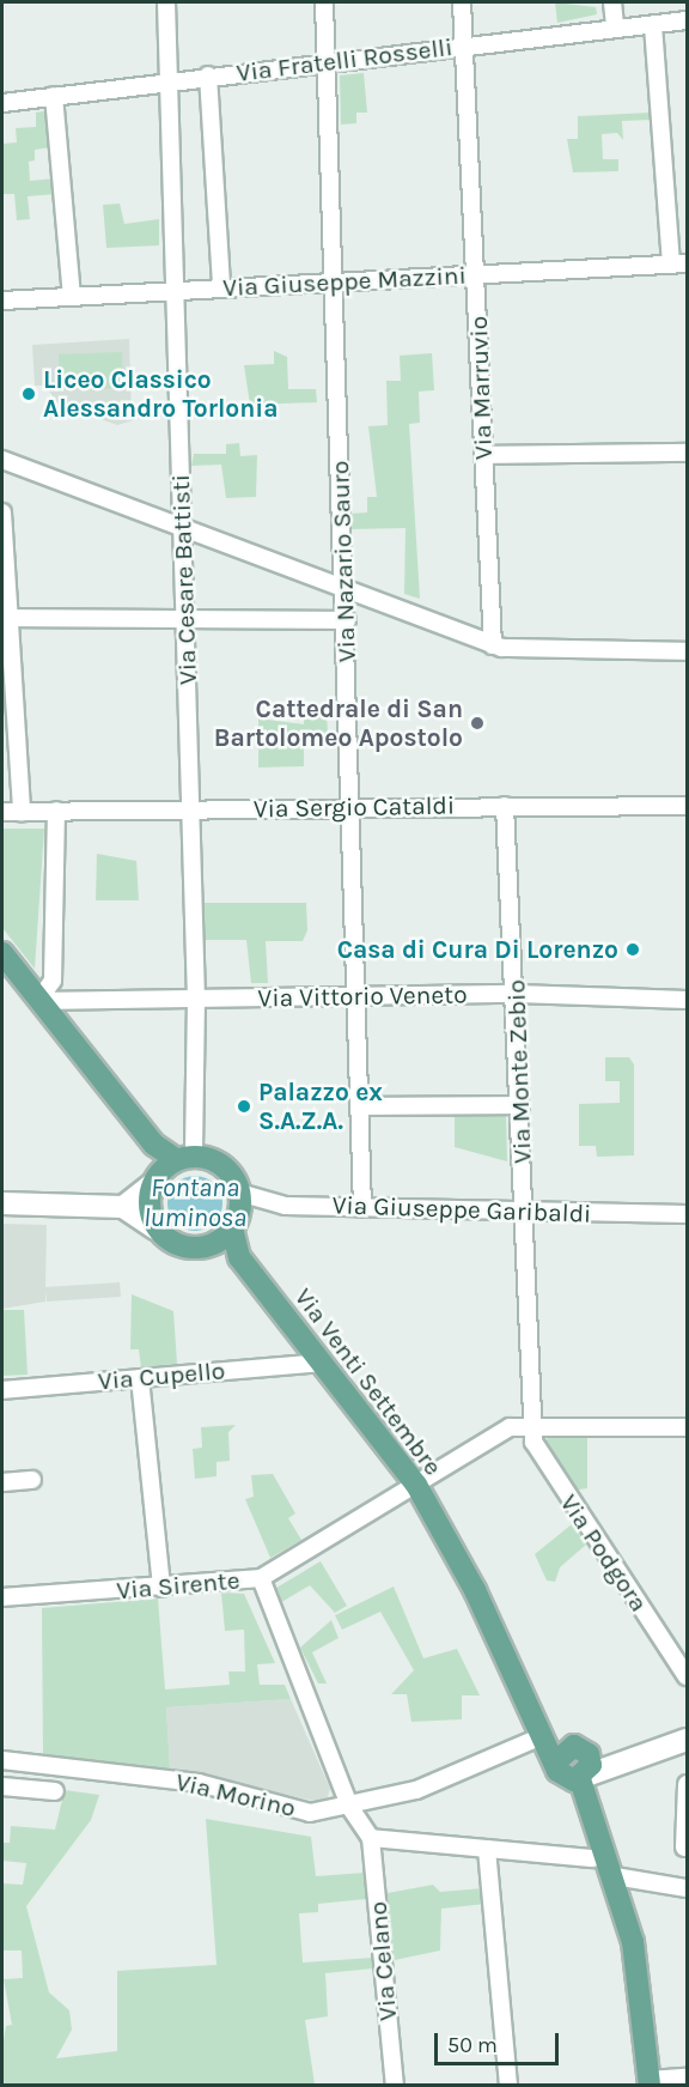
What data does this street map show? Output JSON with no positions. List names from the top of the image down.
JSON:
{
  "streets": {
    "main road": ["Via Venti Settembre"],
    "street": [
      "Via Fratelli Rosselli",
      "Via Giuseppe Mazzini",
      "Via Marruvio",
      "Via Nazario Sauro",
      "Via Cesare Battisti",
      "Via Sergio Cataldi",
      "Via Vittorio Veneto",
      "Via Monte Zebio",
      "Via Giuseppe Garibaldi",
      "Via Cupello",
      "Via Podgora",
      "Via Sirente",
      "Via Morino",
      "Via Celano"
    ]
  },
  "crossings": [
    ["Via Fratelli Rosselli", "Via Marruvio"],
    ["Via Fratelli Rosselli", "Via Nazario Sauro"],
    ["Via Fratelli Rosselli", "Via Cesare Battisti"],
    ["Via Giuseppe Mazzini", "Via Marruvio"],
    ["Via Giuseppe Mazzini", "Via Nazario Sauro"],
    ["Via Giuseppe Mazzini", "Via Cesare Battisti"],
    ["Via Nazario Sauro", "Via Sergio Cataldi"],
    ["Via Nazario Sauro", "Via Vittorio Veneto"],
    ["Via Nazario Sauro", "Via Giuseppe Garibaldi"],
    ["Via Cesare Battisti", "Via Sergio Cataldi"],
    ["Via Cesare Battisti", "Via Vittorio Veneto"],
    ["Via Cesare Battisti", "Via Giuseppe Garibaldi"],
    ["Via Cesare Battisti", "Via Venti Settembre"],
    ["Via Sergio Cataldi", "Via Monte Zebio"],
    ["Via Vittorio Veneto", "Via Monte Zebio"],
    ["Via Monte Zebio", "Via Giuseppe Garibaldi"],
    ["Via Monte Zebio", "Via Podgora"],
    ["Via Monte Zebio", "Via Sirente"],
    ["Via Giuseppe Garibaldi", "Via Venti Settembre"],
    ["Via Cupello", "Via Venti Settembre"],
    ["Via Venti Settembre", "Via Sirente"],
    ["Via Venti Settembre", "Via Morino"],
    ["Via Podgora", "Via Sirente"]
  ],
  "water": ["Fontana luminosa"],
  "places": [
    "Liceo Classico Alessandro Torlonia",
    "Cattedrale di San Bartolomeo Apostolo",
    "Casa di Cura Di Lorenzo",
    "Palazzo ex S.A.Z.A."
  ],
  "scale_bar": "50 m"
}
